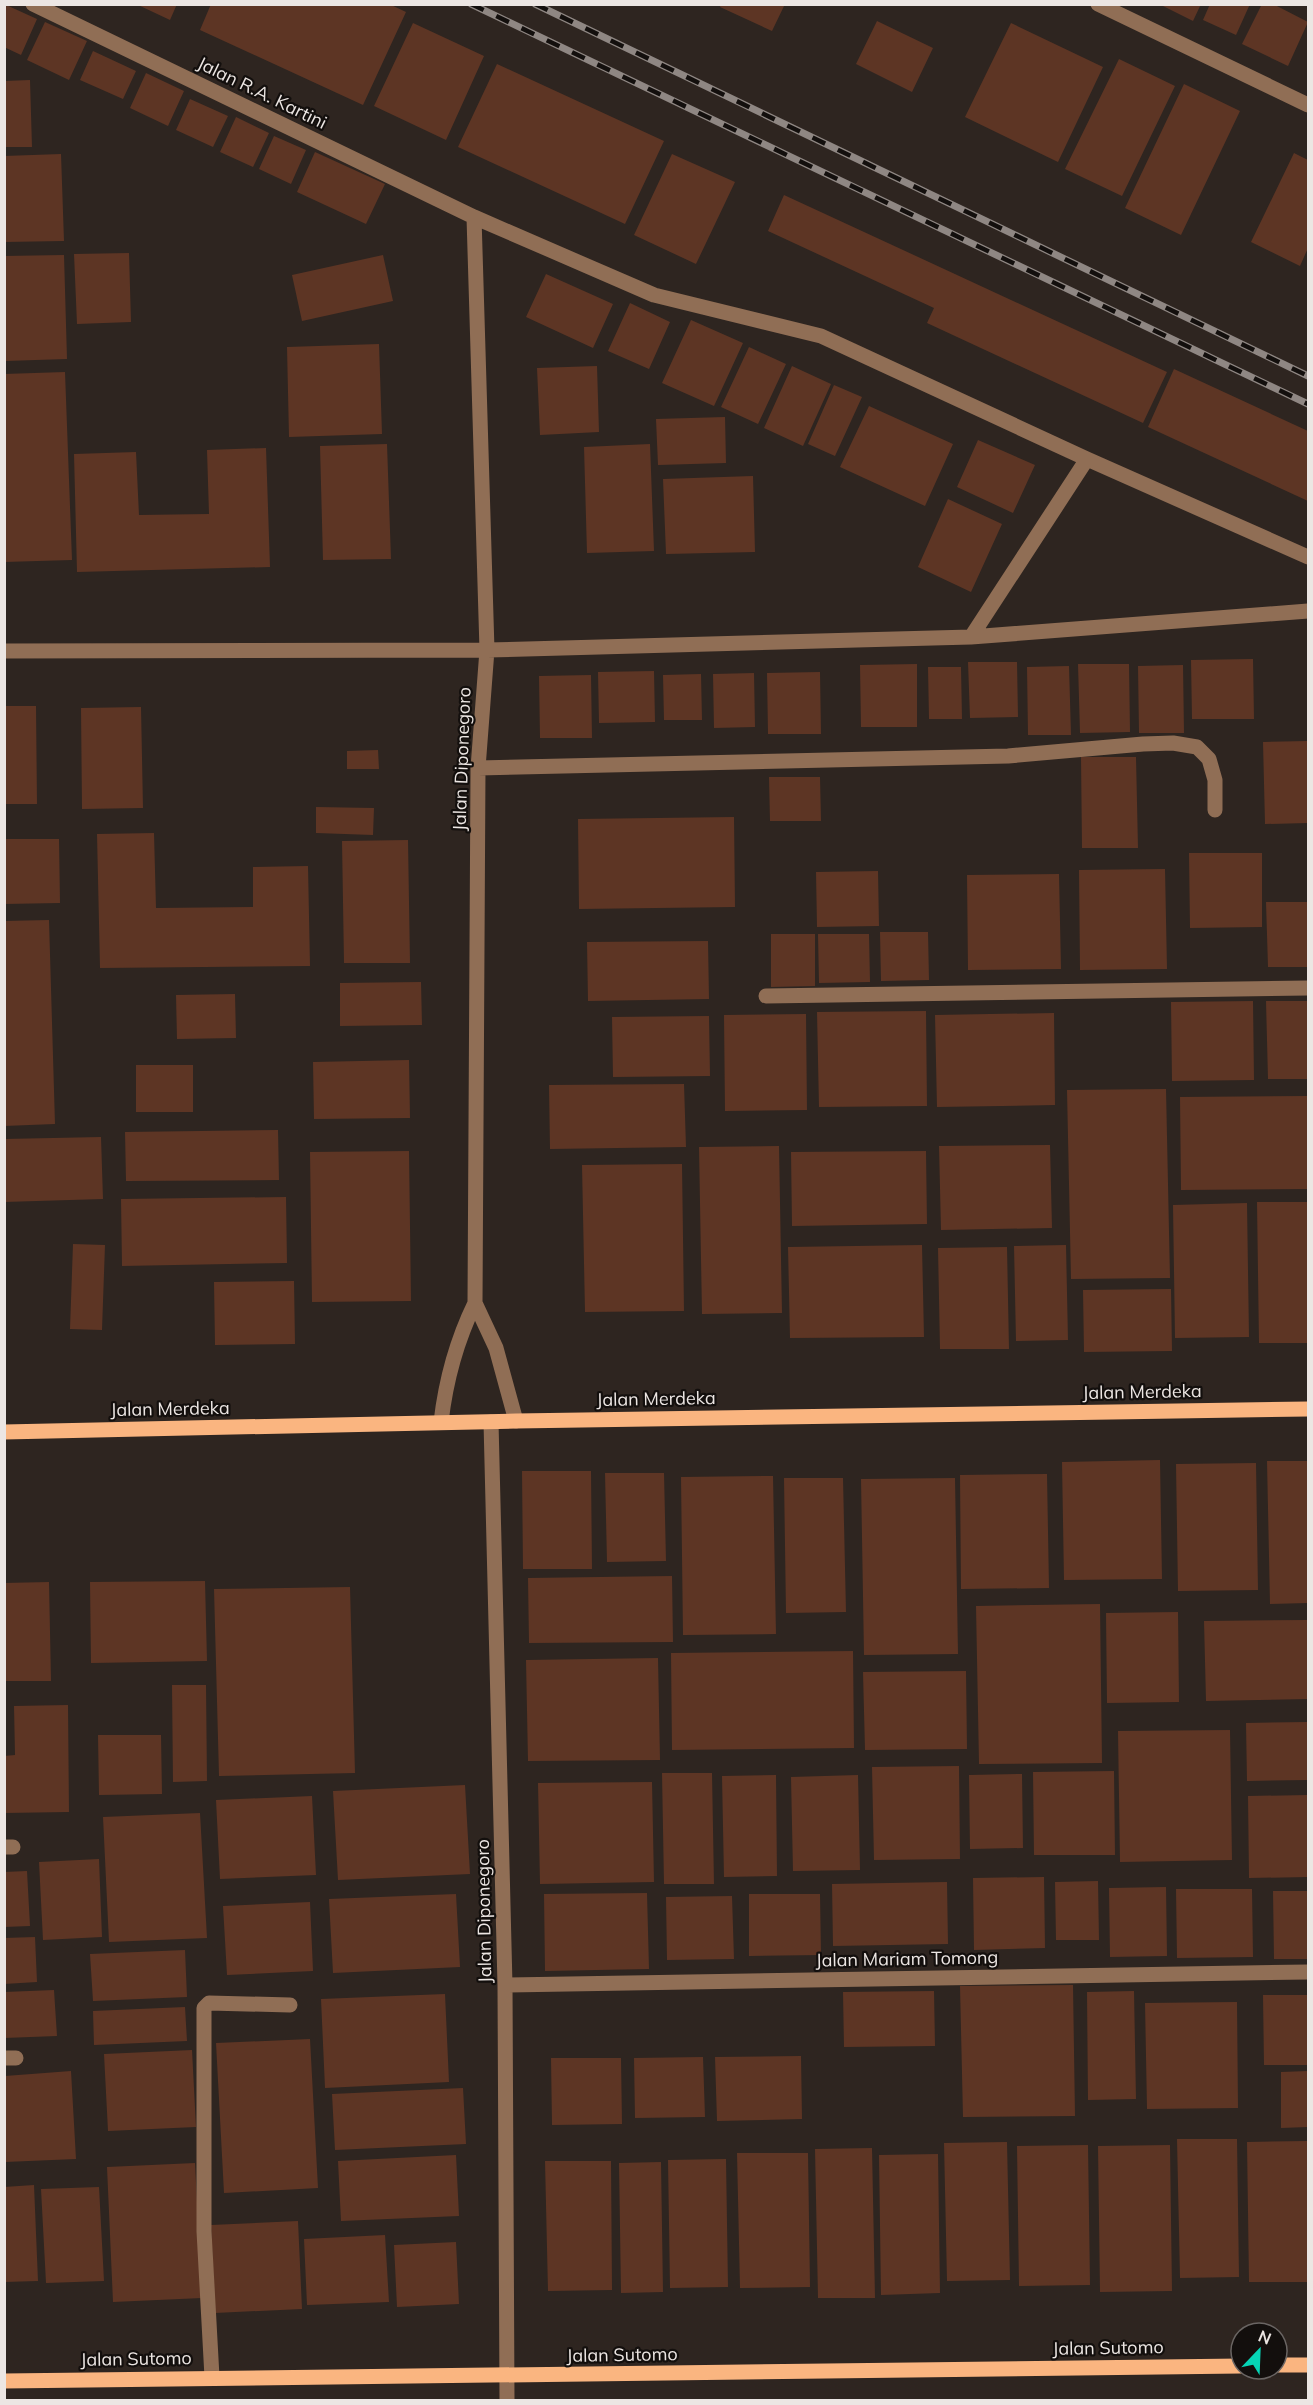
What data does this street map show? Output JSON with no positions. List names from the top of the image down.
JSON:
{
  "streets": {
    "main road": ["Jalan Merdeka", "Jalan Sutomo"],
    "street": ["Jalan R.A. Kartini", "Jalan Diponegoro", "Jalan Mariam Tomong"]
  },
  "crossings": [
    ["Jalan R.A. Kartini", "Jalan Diponegoro"],
    ["Jalan Diponegoro", "Jalan Merdeka"],
    ["Jalan Diponegoro", "Jalan Mariam Tomong"],
    ["Jalan Diponegoro", "Jalan Sutomo"]
  ],
  "north": "top right"
}
